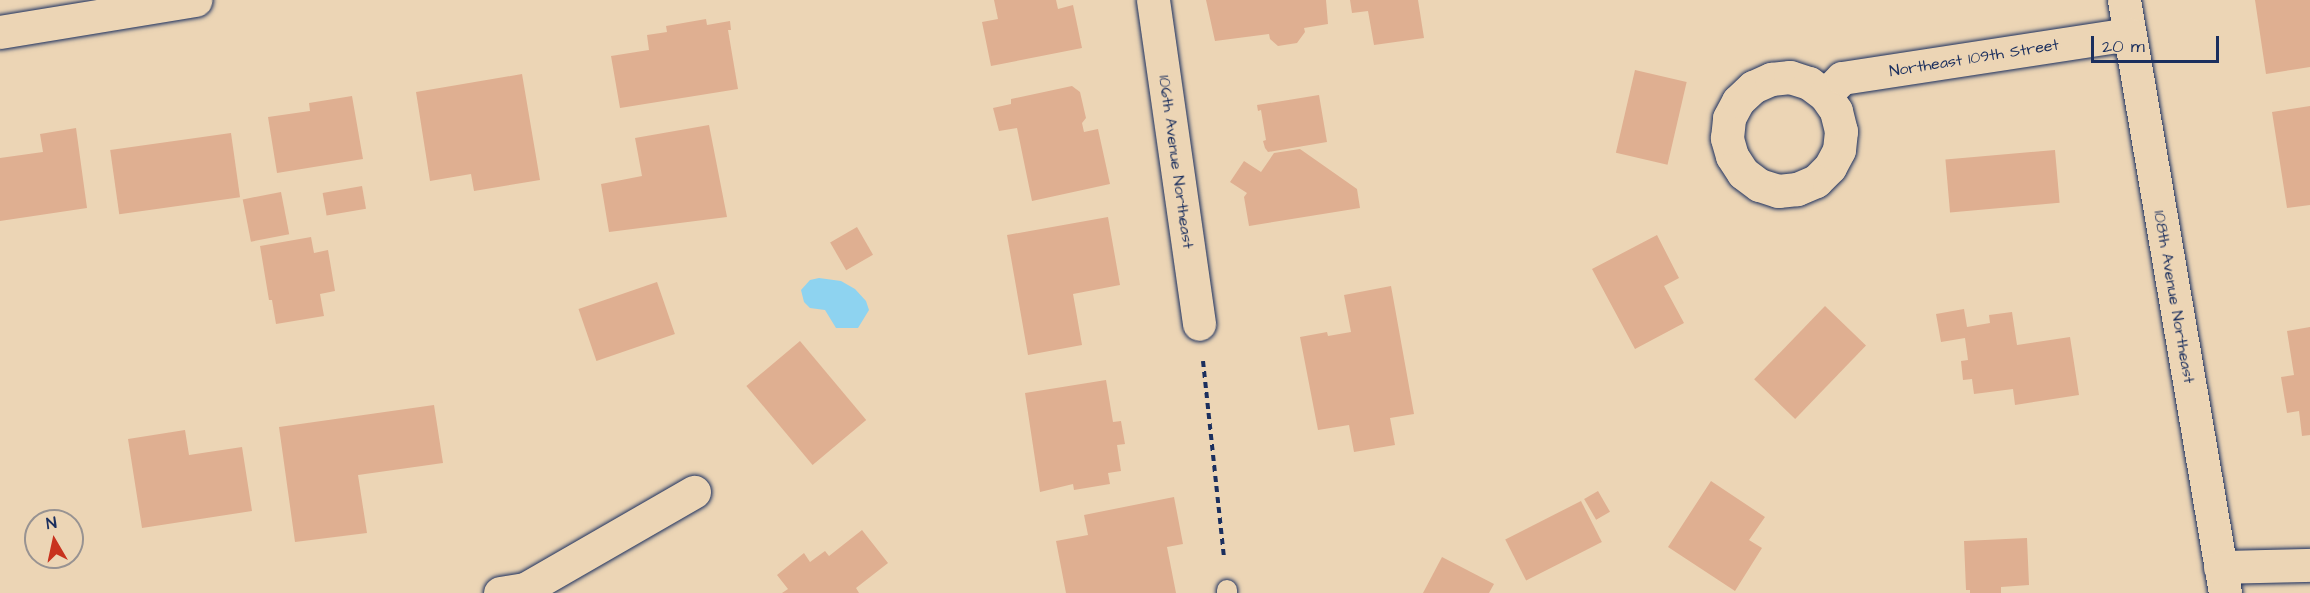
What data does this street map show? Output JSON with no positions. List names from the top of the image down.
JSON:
{
  "streets": {
    "street": ["Northeast 109th Street", "106th Avenue Northeast", "108th Avenue Northeast"]
  },
  "crossings": [
    ["Northeast 109th Street", "108th Avenue Northeast"]
  ],
  "scale_bar": "20 m",
  "north": "top"
}
